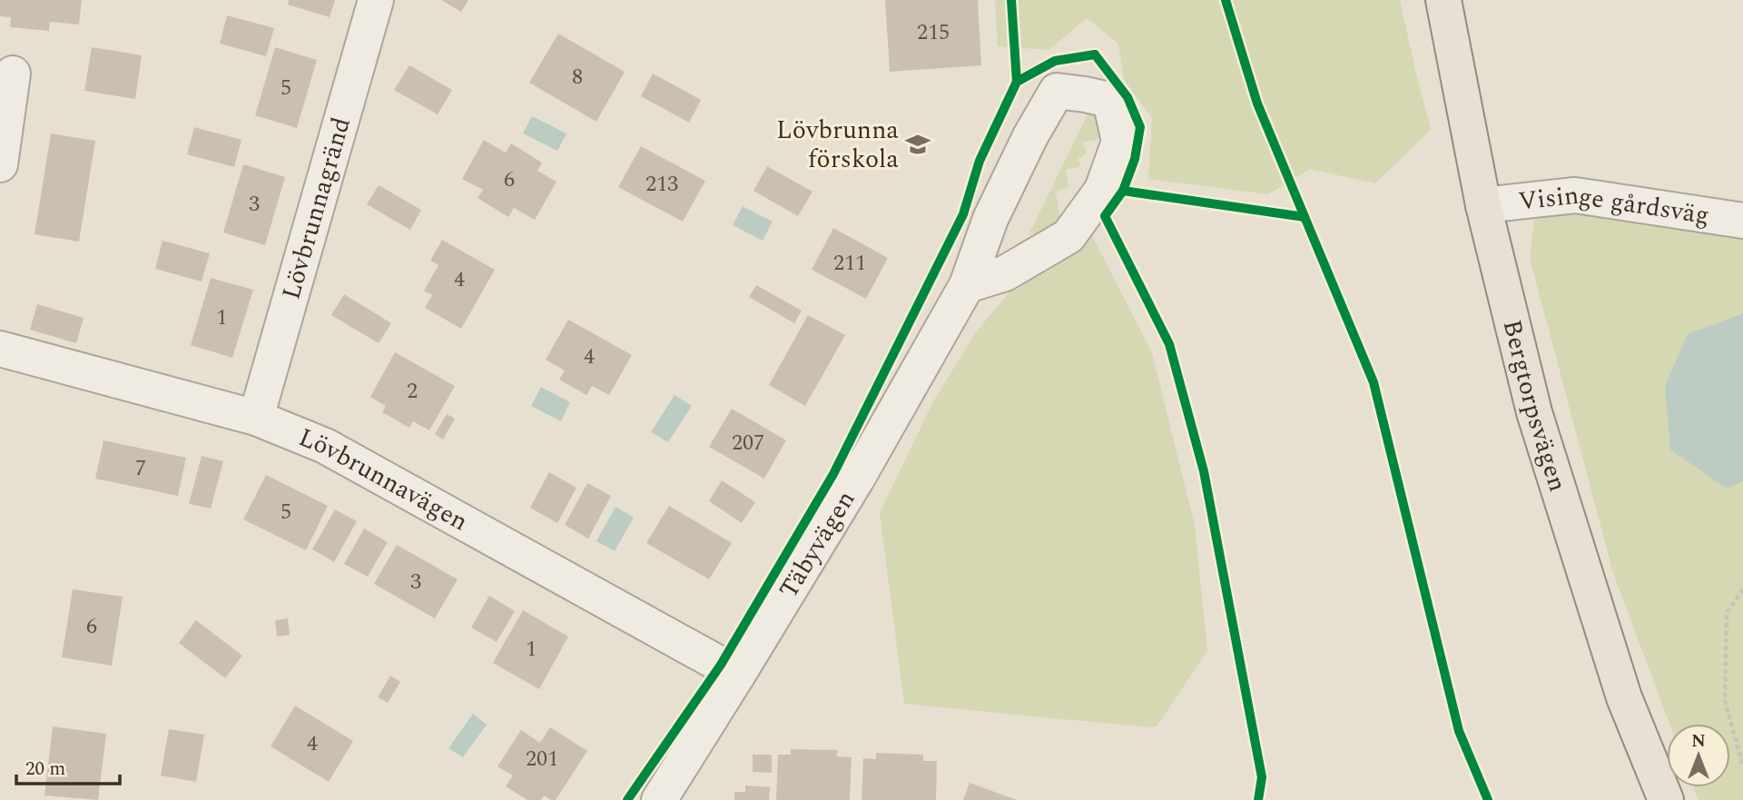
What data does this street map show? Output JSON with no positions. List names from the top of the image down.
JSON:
{
  "streets": {
    "main road": ["Bergtorpsvägen"],
    "street": [
      "Lövbrunnagränd",
      "Visinge gårdsväg",
      "Lövbrunnavägen",
      "Täbyvägen"
    ]
  },
  "crossings": [
    ["Lövbrunnagränd", "Lövbrunnavägen"],
    ["Visinge gårdsväg", "Bergtorpsvägen"],
    ["Lövbrunnavägen", "Täbyvägen"]
  ],
  "places": {
    "school or university": ["Lövbrunna förskola"]
  },
  "house_numbers": [
    "215",
    "8",
    "5",
    "6",
    "213",
    "3",
    "211",
    "4",
    "1",
    "4",
    "2",
    "207",
    "7",
    "5",
    "3",
    "6",
    "1",
    "4",
    "201"
  ],
  "scale_bar": "20 m",
  "north": "top"
}
